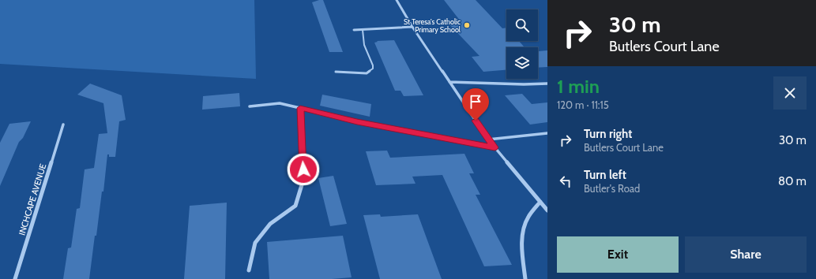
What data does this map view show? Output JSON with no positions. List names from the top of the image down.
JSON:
{
  "streets": {
    "street": ["INCHCAPE AVENUE"]
  },
  "places": ["St Teresa's Catholic Primary School"],
  "page": {
    "turn": ["30 m", "Butlers Court Lane"],
    "heading": ["1 min", "120 m · 11:15"],
    "list": [
      {
        "name": "Turn right",
        "note": "Butlers Court Lane",
        "value": "30 m"
      },
      {
        "name": "Turn left",
        "note": "Butler's Road",
        "value": "80 m"
      }
    ],
    "buttons": ["Exit", "Share"]
  }
}
